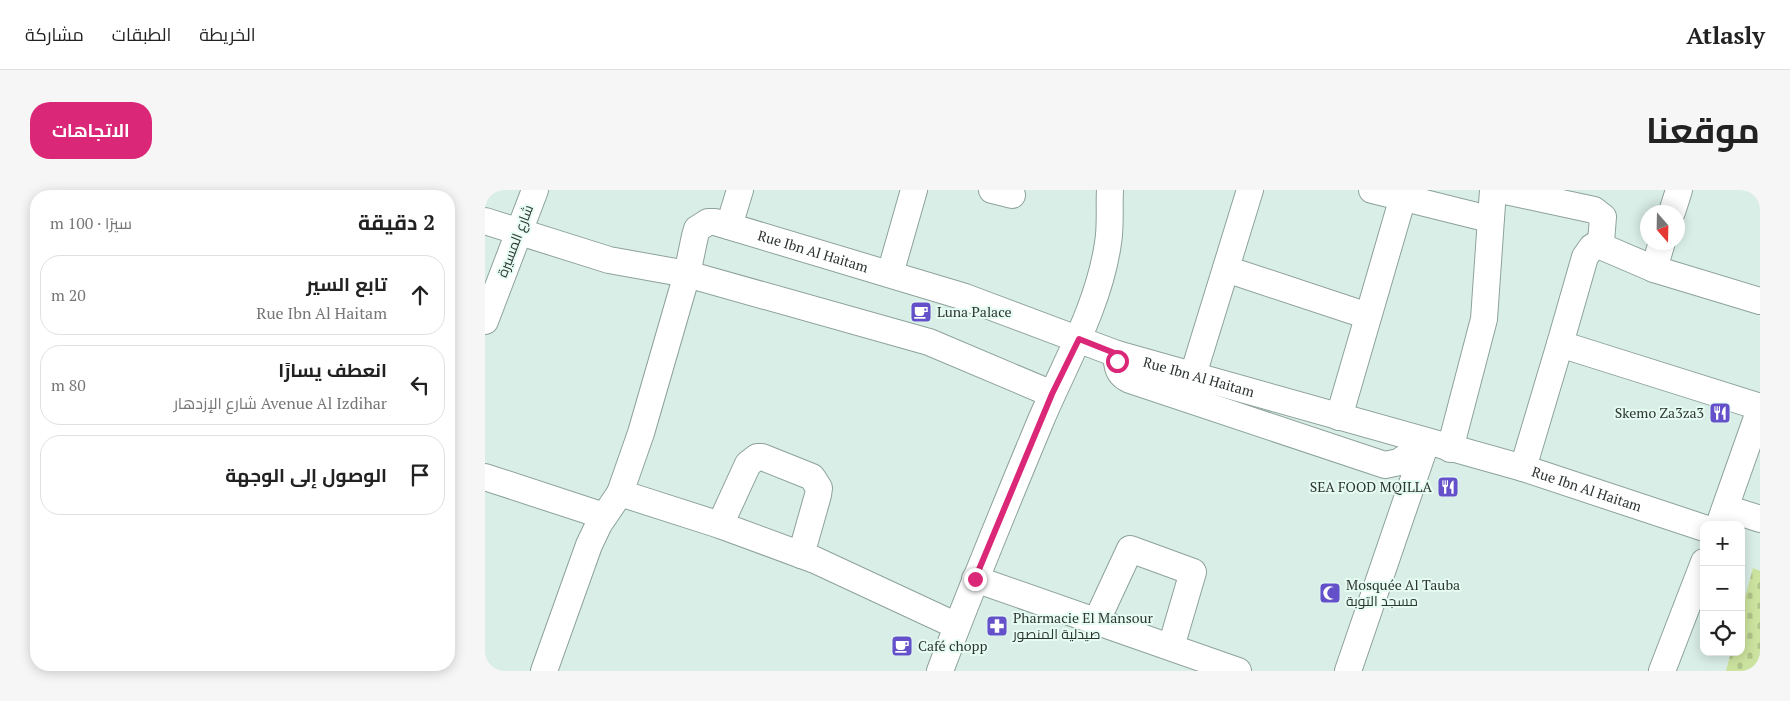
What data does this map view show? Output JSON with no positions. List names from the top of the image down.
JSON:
{
  "streets": {
    "street": ["شارع المسيرة", "Rue Ibn Al Haitam"]
  },
  "places": {
    "cafe": ["Luna Palace", "Café chopp"],
    "restaurant": ["Skemo Za3za3", "SEA FOOD MQILLA"],
    "mosque": ["Mosquée Al Tauba مسجد التوبة"],
    "pharmacy": ["Pharmacie El Mansour صيدلية المنصور"]
  },
  "north": "bottom",
  "page": {
    "header": "Atlasly",
    "nav": ["الخريطة", "الطبقات", "مشاركة"],
    "title": "موقعنا",
    "buttons": "الاتجاهات",
    "heading": ["2 دقيقة", "سيرًا · 100 m"],
    "list": [
      ["تابع السير", "Rue Ibn Al Haitam", "20 m"],
      ["انعطف يسارًا", "Avenue Al Izdihar شارع الإزدهار", "80 m"],
      "الوصول إلى الوجهة"
    ],
    "map_buttons": ["+", "−"]
  }
}
